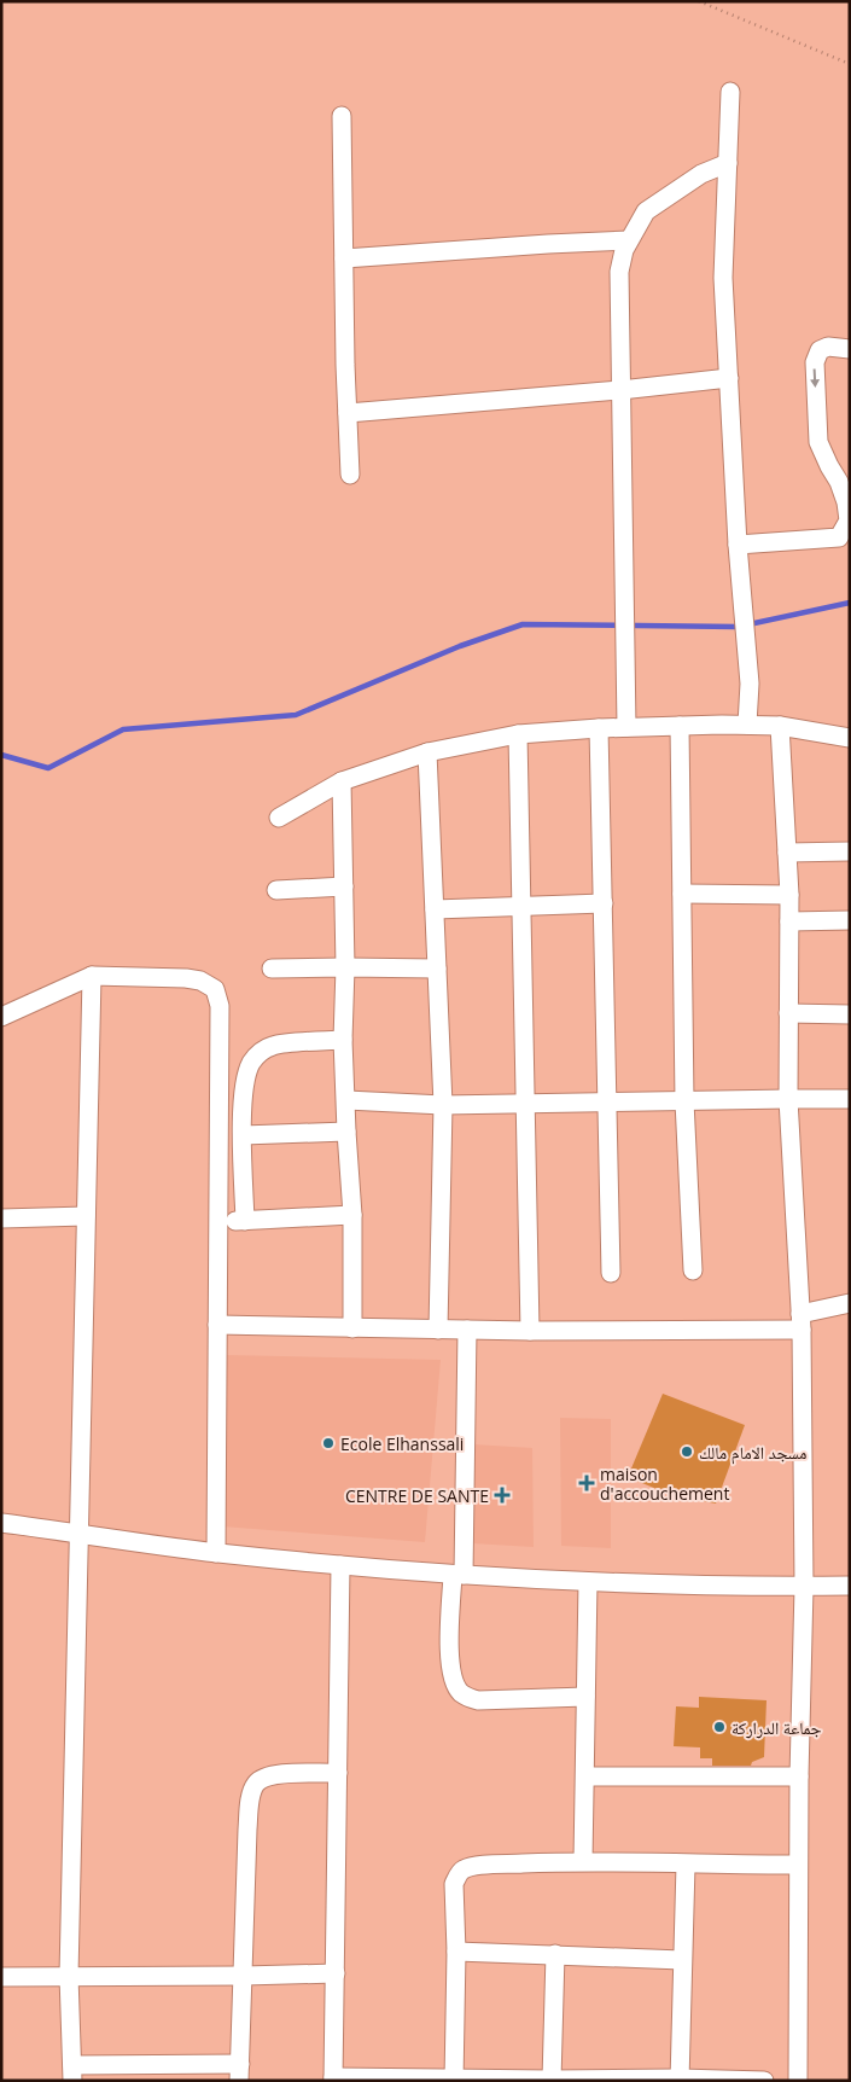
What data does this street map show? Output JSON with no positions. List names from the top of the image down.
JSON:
{
  "places": {
    "other": ["Ecole Elhanssali", "مسجد الامام مالك", "جماعة الدراركة"],
    "health": ["maison d'accouchement", "CENTRE DE SANTE"]
  }
}
